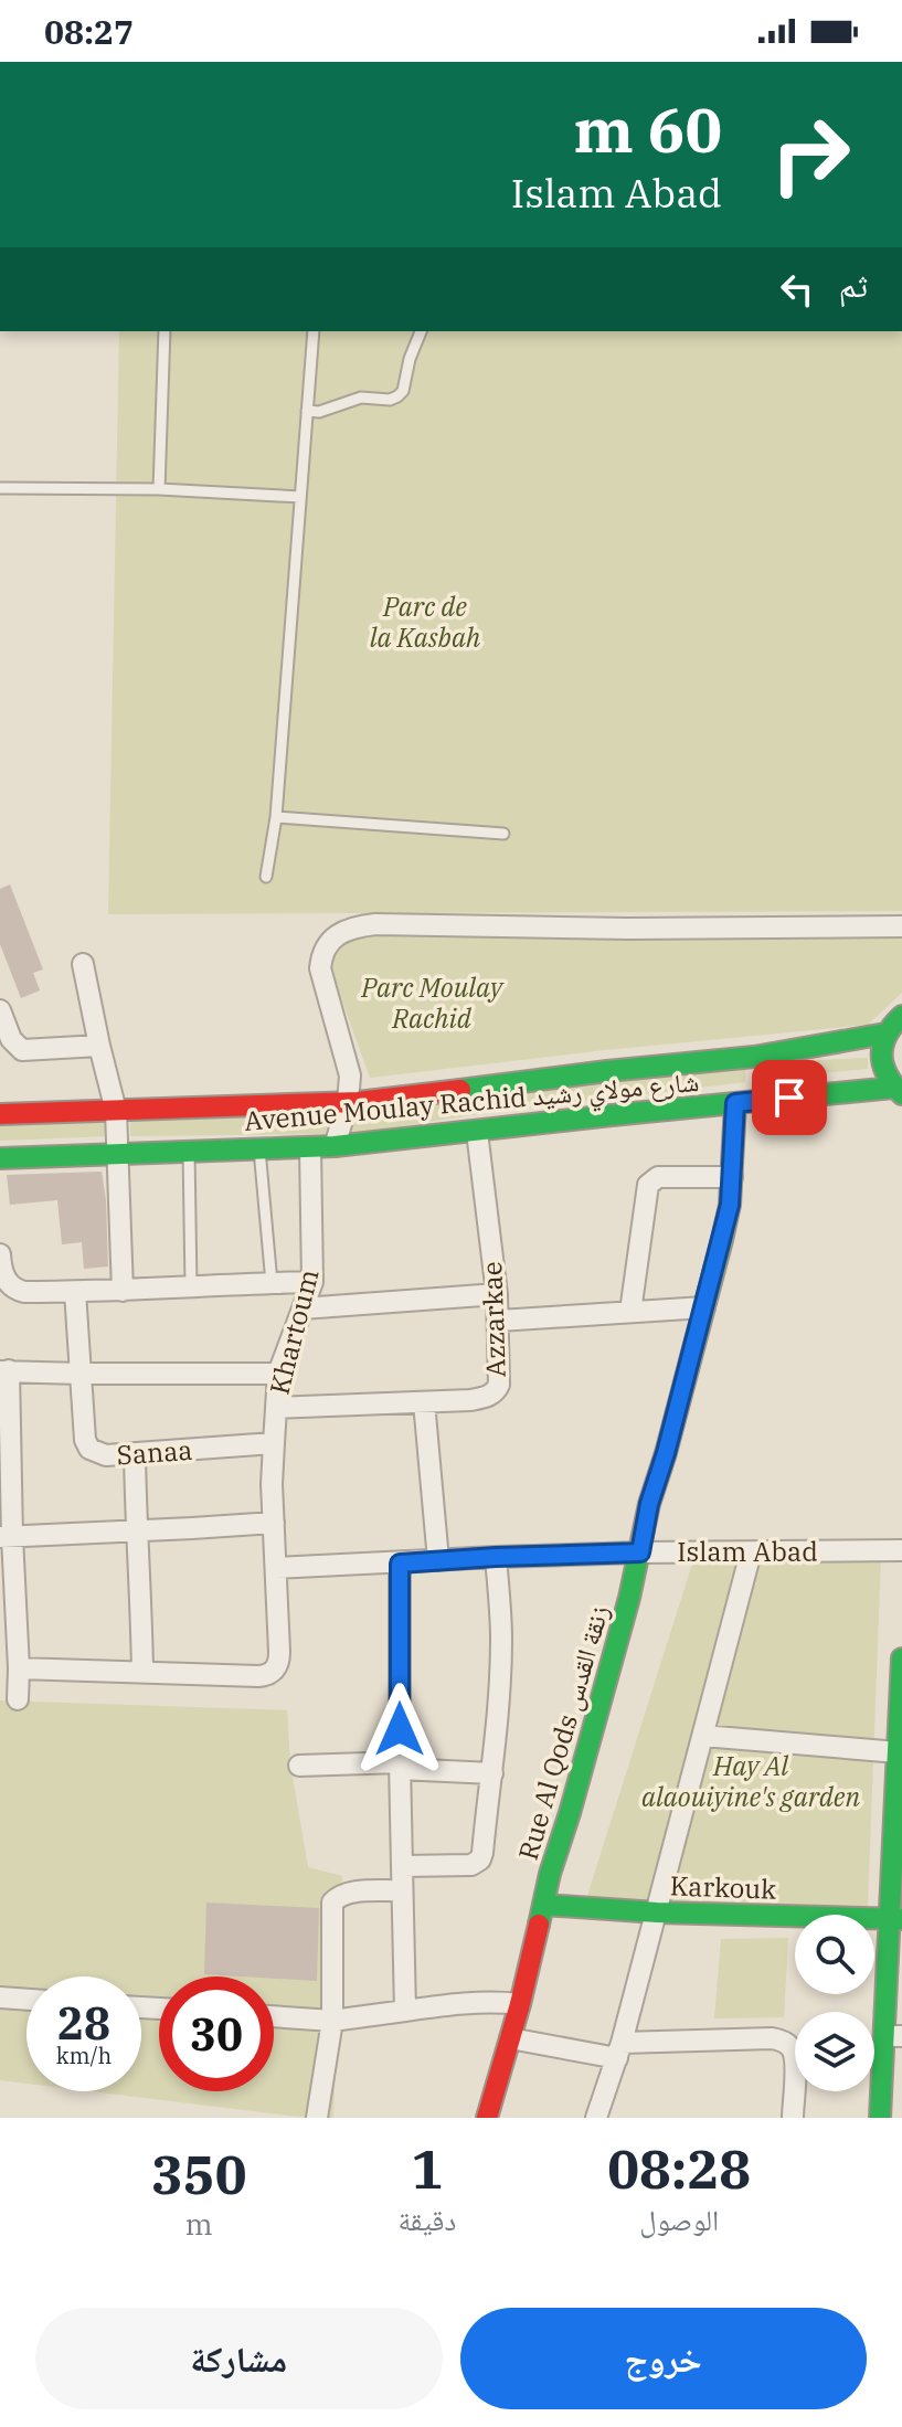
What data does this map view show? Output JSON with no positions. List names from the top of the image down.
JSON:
{
  "streets": {
    "main road": ["Avenue Moulay Rachid شارع مولاي رشيد", "Rue Al Qods زنقة القدس", "Karkouk"],
    "street": [
      "Azzarkae",
      "Khartoum",
      "Sanaa",
      "Islam Abad"
    ]
  },
  "crossings": [
    ["Avenue Moulay Rachid شارع مولاي رشيد", "Azzarkae"],
    ["Avenue Moulay Rachid شارع مولاي رشيد", "Khartoum"],
    ["Avenue Moulay Rachid شارع مولاي رشيد", "Rue Al Qods زنقة القدس"],
    ["Azzarkae", "Khartoum"],
    ["Khartoum", "Sanaa"],
    ["Khartoum", "Islam Abad"],
    ["Islam Abad", "Rue Al Qods زنقة القدس"],
    ["Rue Al Qods زنقة القدس", "Karkouk"]
  ],
  "parks": ["Parc de la Kasbah", "Parc Moulay Rachid", "Hay Al alaouiyine's garden"],
  "page": {
    "status": "08:27",
    "turn": ["60 m", "Islam Abad"],
    "then": "ثم",
    "speed": "28 km/h",
    "limit": "30",
    "eta": [
      "08:28",
      "الوصول",
      "1",
      "دقيقة",
      "350",
      "m"
    ],
    "buttons": ["خروج", "مشاركة"]
  }
}
